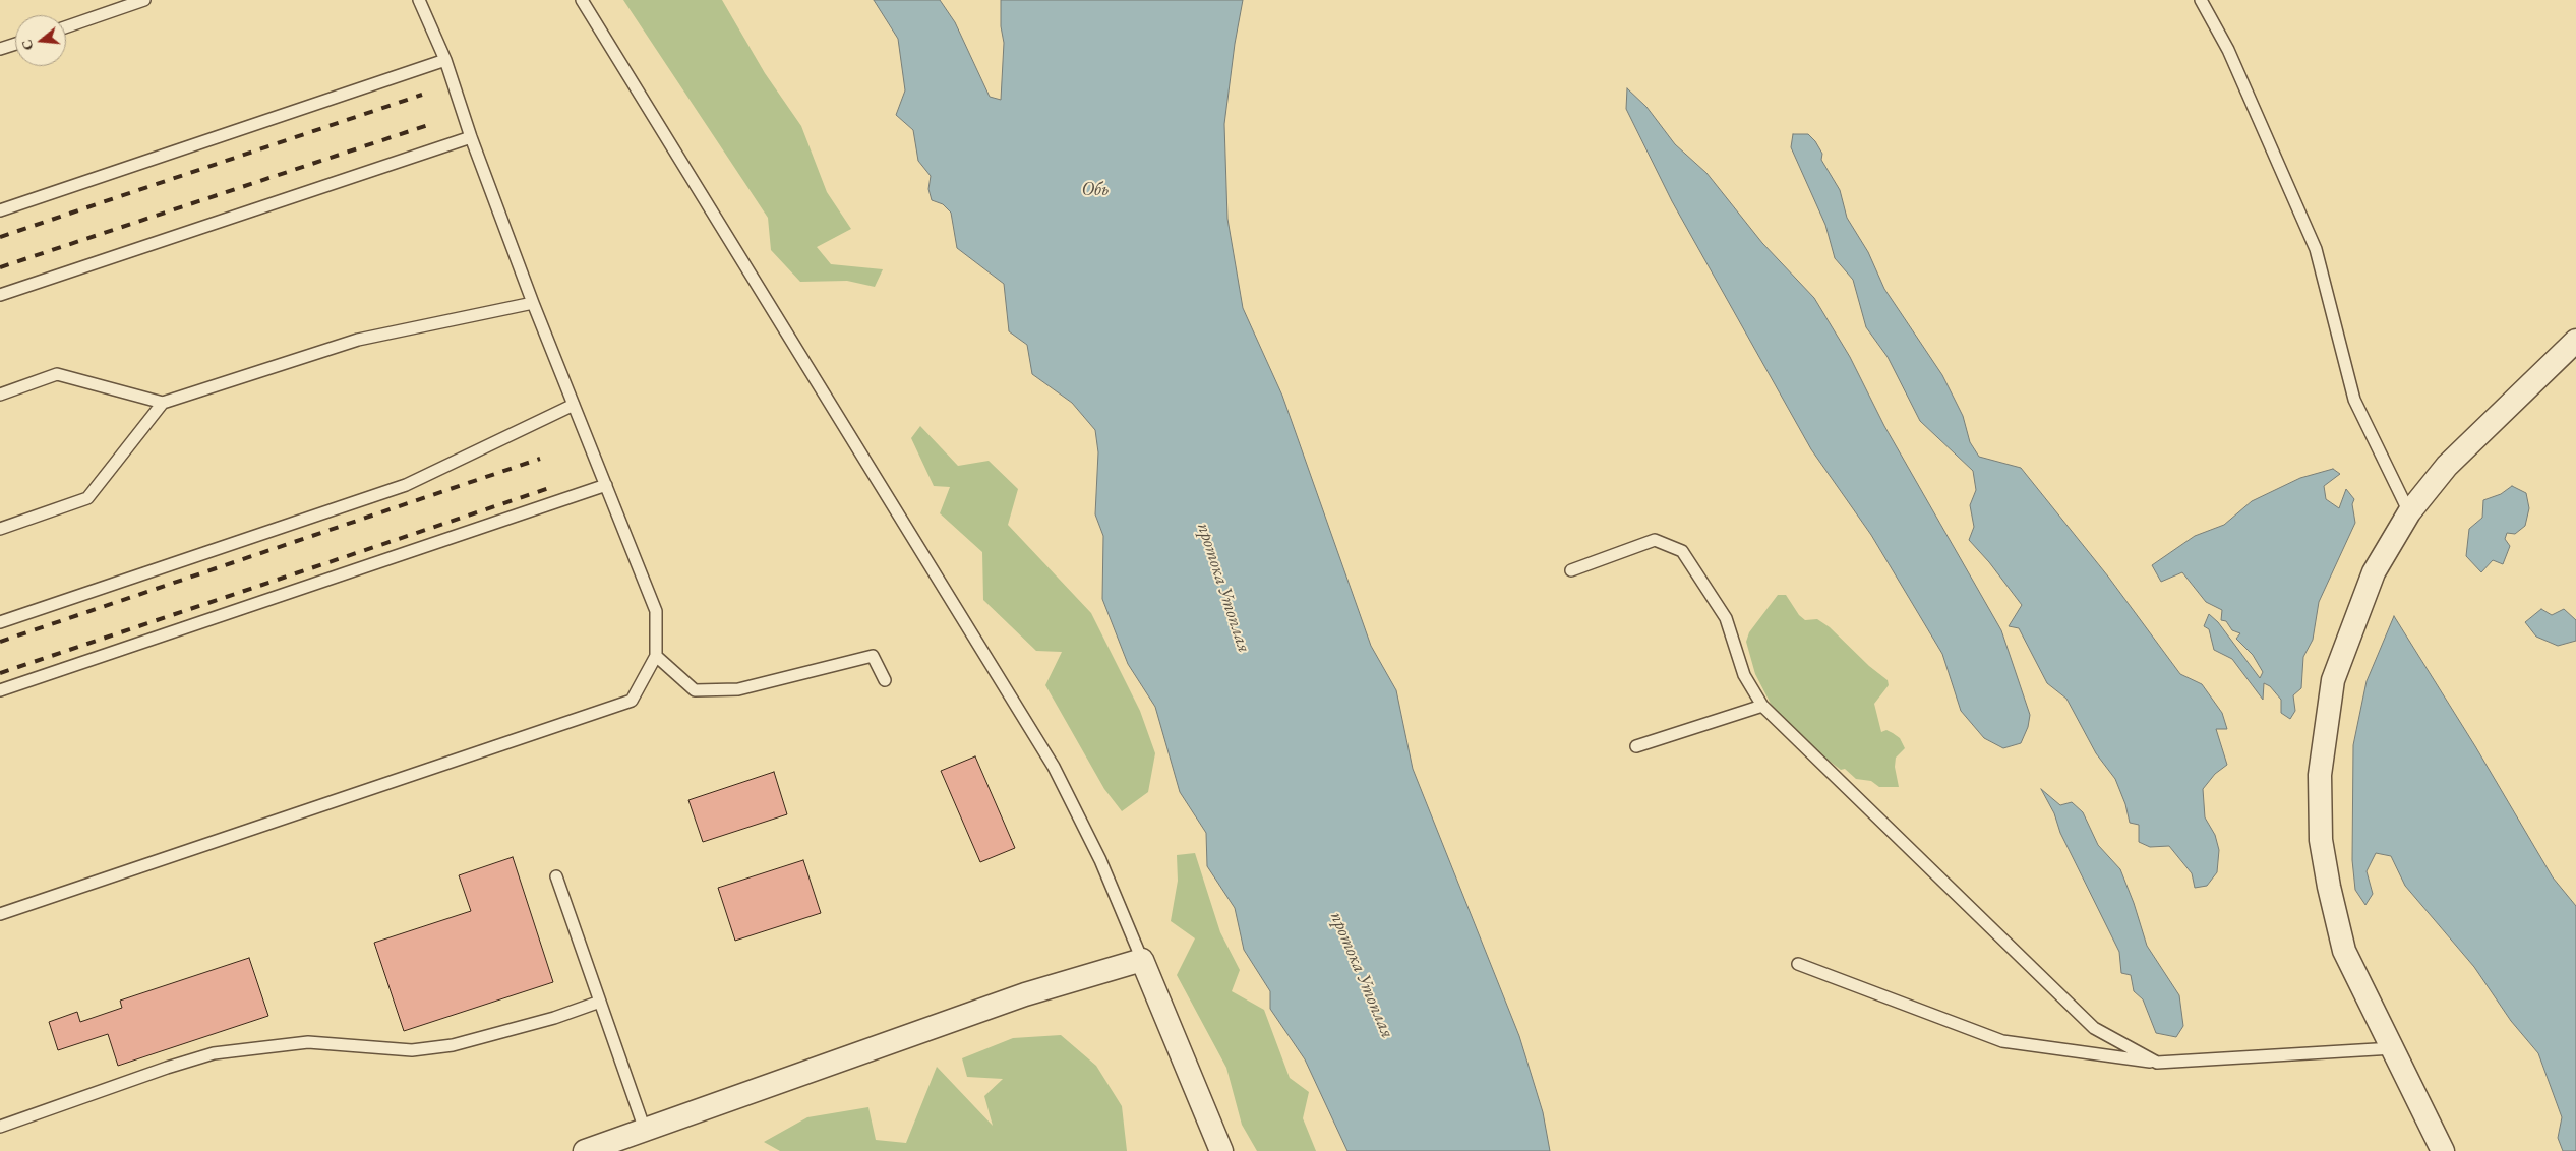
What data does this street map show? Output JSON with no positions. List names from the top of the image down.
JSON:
{
  "water": ["Обь", "протока Утоплая"],
  "north": "left"
}
